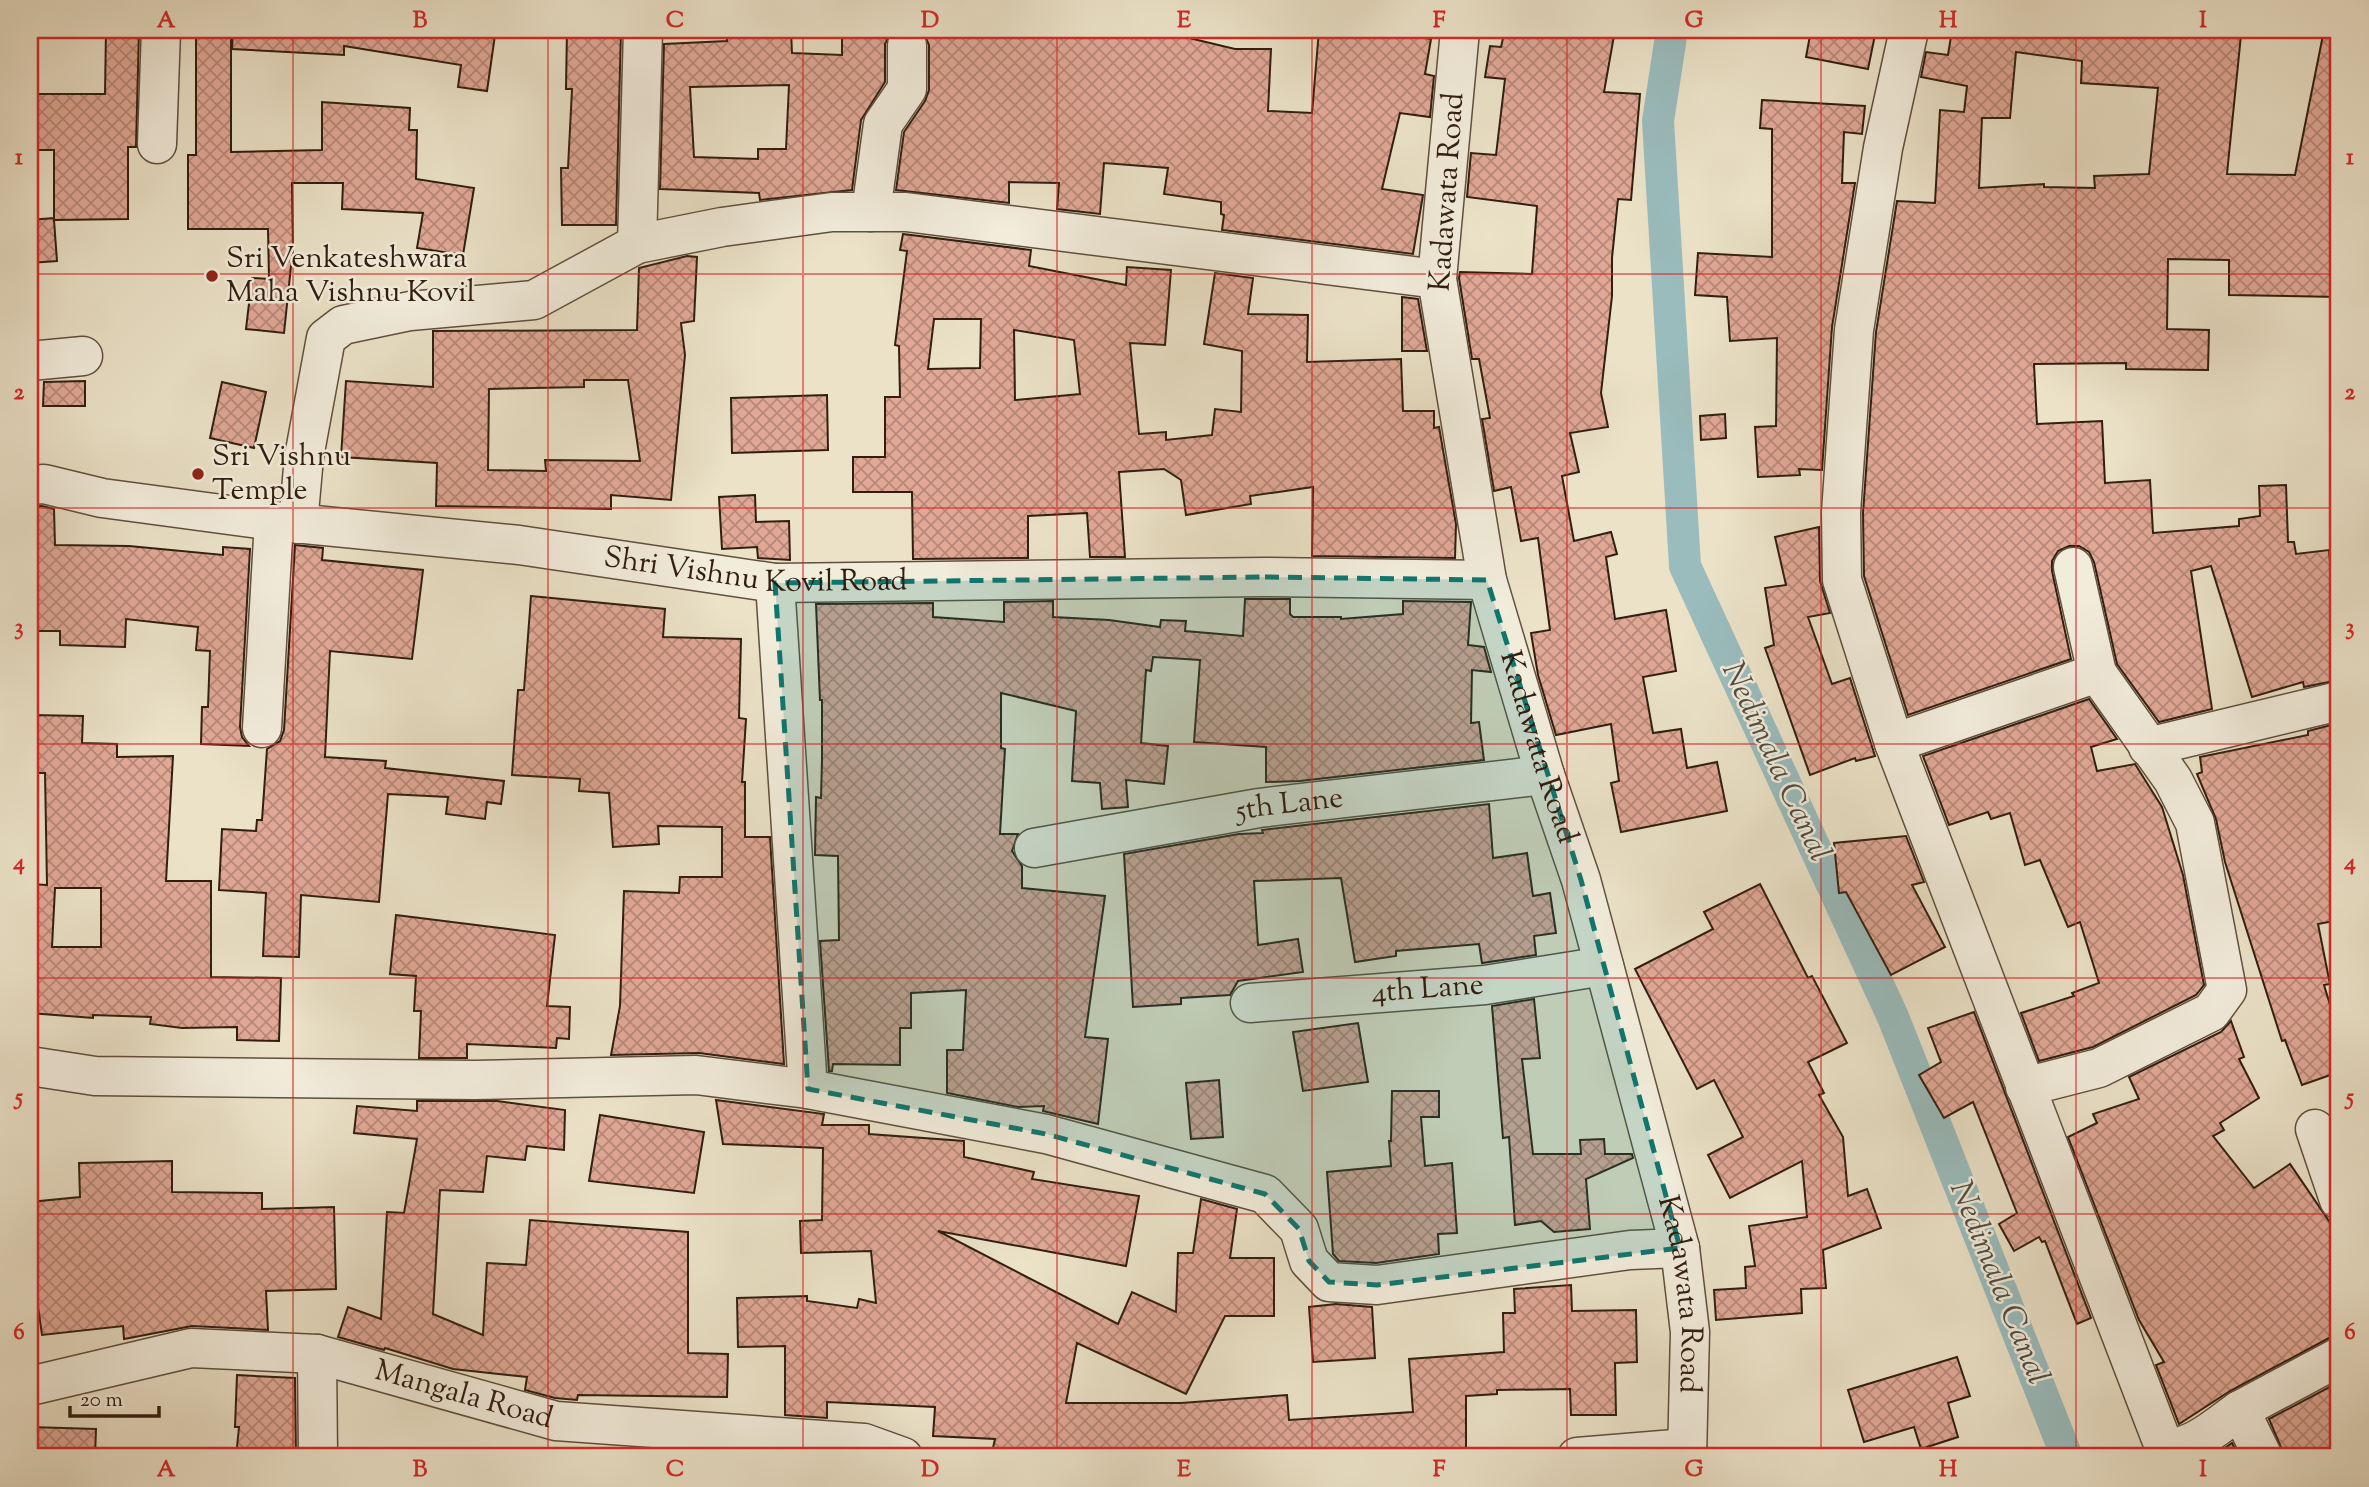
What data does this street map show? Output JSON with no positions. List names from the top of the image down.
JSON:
{
  "streets": {
    "street": [
      "Kadawata Road",
      "Shri Vishnu Kovil Road",
      "5th Lane",
      "4th Lane",
      "Mangala Road"
    ]
  },
  "crossings": [
    ["Kadawata Road", "Shri Vishnu Kovil Road"],
    ["Kadawata Road", "5th Lane"],
    ["Kadawata Road", "4th Lane"]
  ],
  "water": ["Nedimala Canal"],
  "places": ["Sri Venkateshwara Maha Vishnu Kovil", "Sri Vishnu Temple"],
  "scale_bar": "20 m",
  "grid": {
    "columns": [
      "A",
      "B",
      "C",
      "D",
      "E",
      "F",
      "G",
      "H",
      "I"
    ],
    "rows": [
      "1",
      "2",
      "3",
      "4",
      "5",
      "6"
    ]
  }
}
